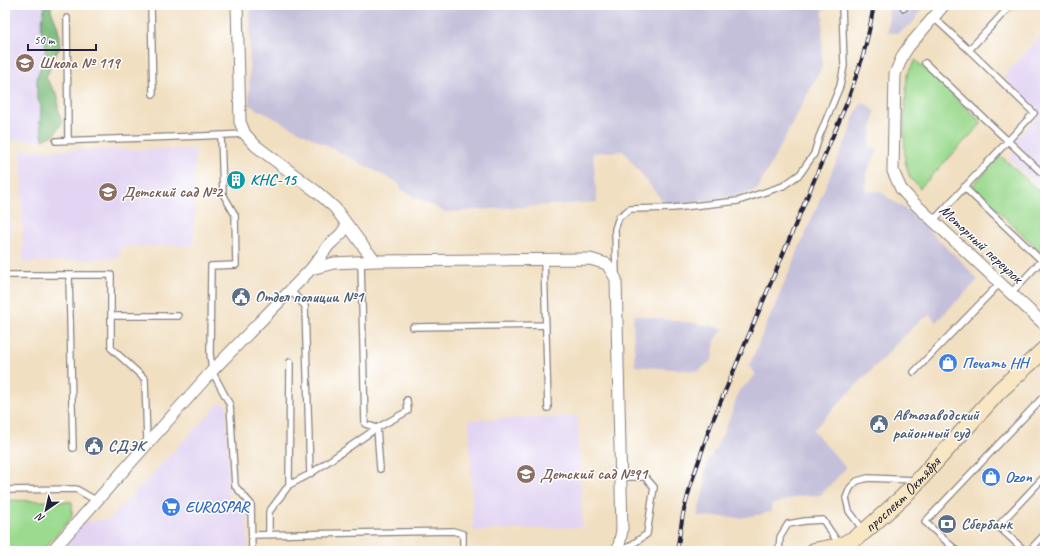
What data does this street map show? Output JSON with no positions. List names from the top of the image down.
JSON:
{
  "streets": {
    "main road": ["проспект Октября"],
    "street": ["Моторный переулок"]
  },
  "places": {
    "school or university": ["Школа № 119", "Детский сад №2", "Детский сад №91"],
    "building": ["КНС-15"],
    "public building": ["Отдел полиции №1", "Автозаводский районный суд", "СДЭК"],
    "shop": ["Печать НН", "Ozon"],
    "supermarket": ["EUROSPAR"],
    "bank": ["Сбербанк"]
  },
  "scale_bar": "50 m",
  "north": "bottom left"
}
